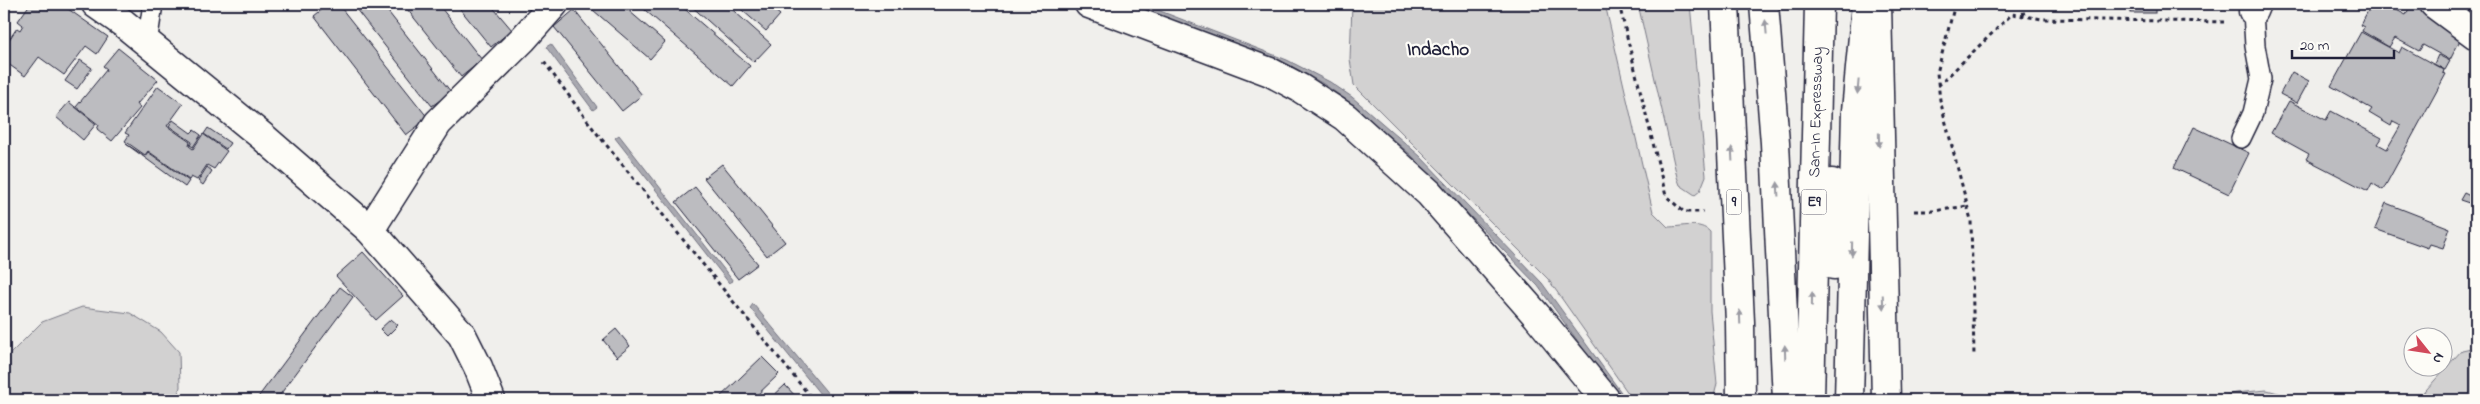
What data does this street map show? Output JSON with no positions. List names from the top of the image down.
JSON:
{
  "streets": {
    "main road": ["San-In Expressway", "9", "E9"]
  },
  "districts": ["Indacho"],
  "scale_bar": "20 m",
  "north": "bottom right"
}
